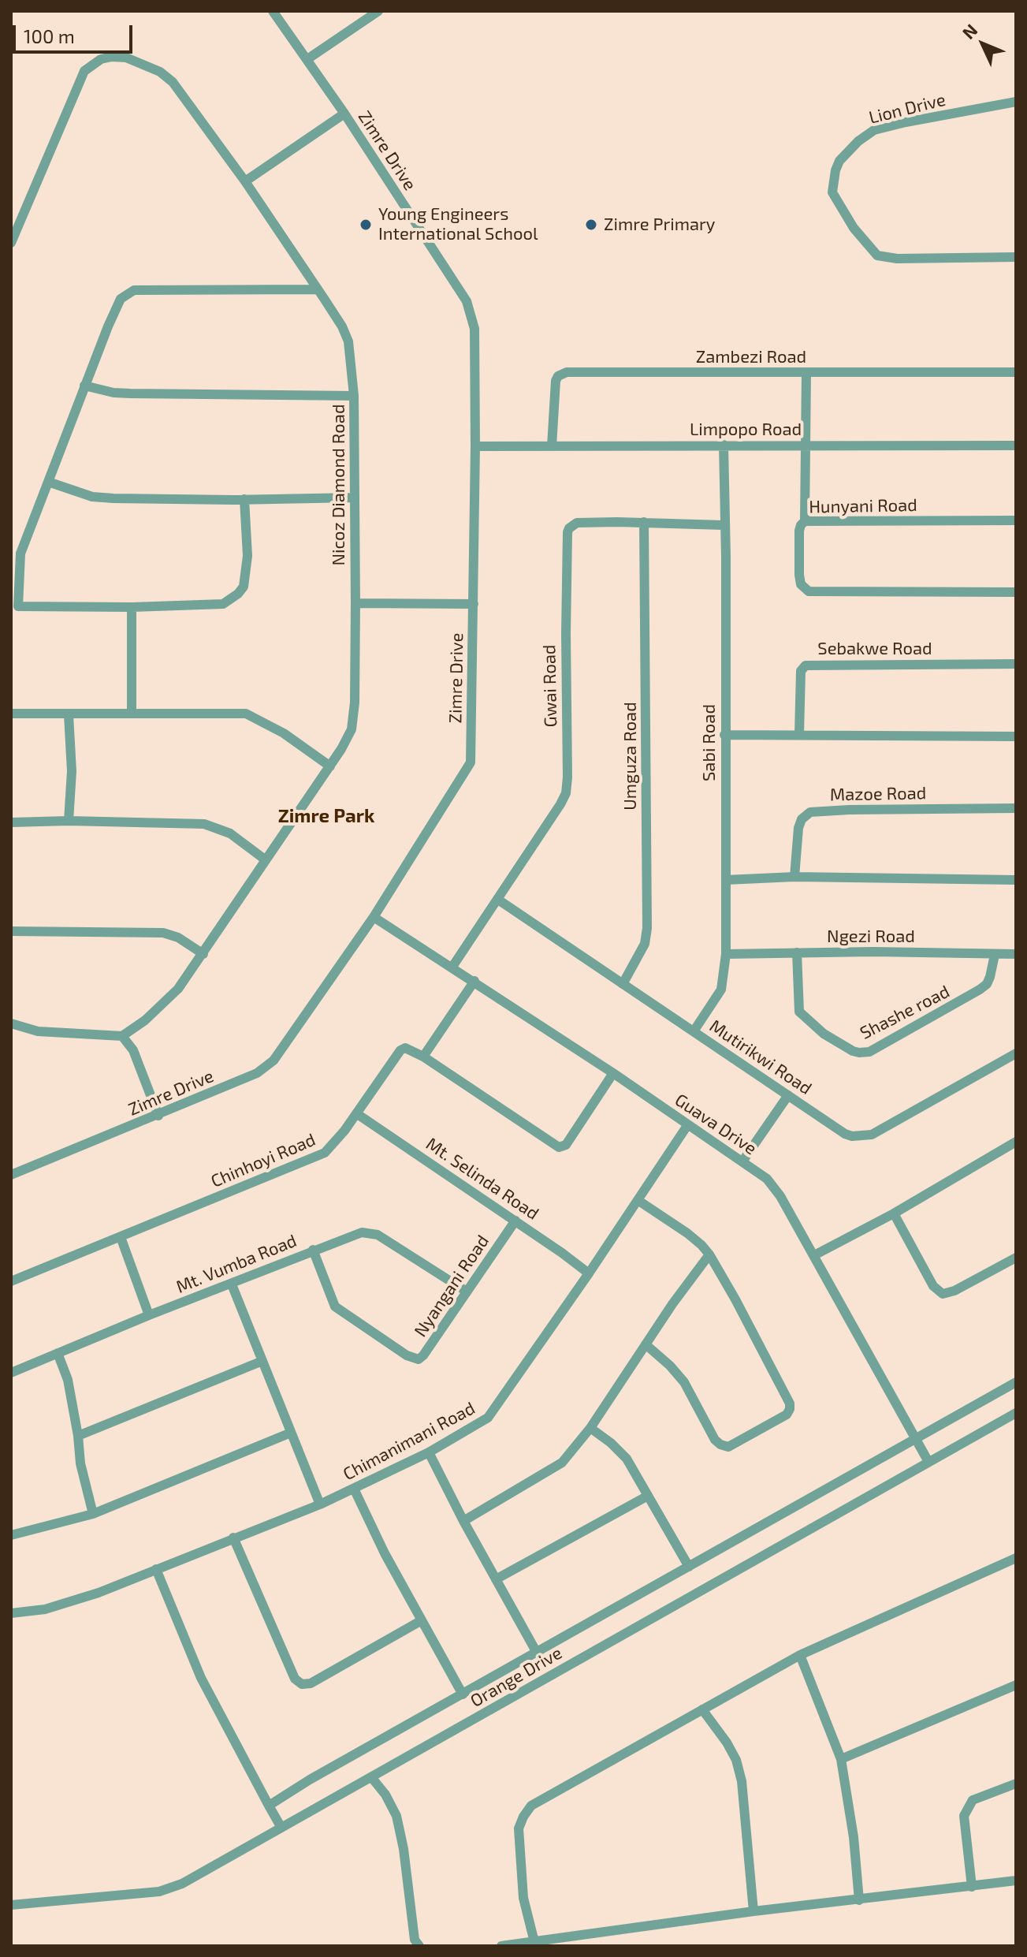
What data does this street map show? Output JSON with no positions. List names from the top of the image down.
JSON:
{
  "streets": {
    "street": [
      "Lion Drive",
      "Zimre Drive",
      "Zambezi Road",
      "Limpopo Road",
      "Nicoz Diamond Road",
      "Hunyani Road",
      "Sebakwe Road",
      "Gwai Road",
      "Sabi Road",
      "Umguza Road",
      "Mazoe Road",
      "Ngezi Road",
      "Shashe road",
      "Mutirikwi Road",
      "Guava Drive",
      "Chinhoyi Road",
      "Mt. Selinda Road",
      "Mt. Vumba Road",
      "Nyangani Road",
      "Chimanimani Road",
      "Orange Drive"
    ]
  },
  "crossings": [
    ["Zimre Drive", "Limpopo Road"],
    ["Zimre Drive", "Guava Drive"],
    ["Zambezi Road", "Limpopo Road"],
    ["Limpopo Road", "Sabi Road"],
    ["Gwai Road", "Sabi Road"],
    ["Gwai Road", "Umguza Road"],
    ["Gwai Road", "Mutirikwi Road"],
    ["Gwai Road", "Guava Drive"],
    ["Sabi Road", "Ngezi Road"],
    ["Sabi Road", "Mutirikwi Road"],
    ["Umguza Road", "Mutirikwi Road"],
    ["Ngezi Road", "Shashe road"],
    ["Guava Drive", "Chimanimani Road"],
    ["Guava Drive", "Orange Drive"],
    ["Chinhoyi Road", "Mt. Selinda Road"],
    ["Mt. Selinda Road", "Nyangani Road"],
    ["Mt. Selinda Road", "Chimanimani Road"],
    ["Mt. Vumba Road", "Nyangani Road"]
  ],
  "districts": ["Zimre Park"],
  "places": ["Young Engineers International School", "Zimre Primary"],
  "scale_bar": "100 m",
  "north": "top left"
}
